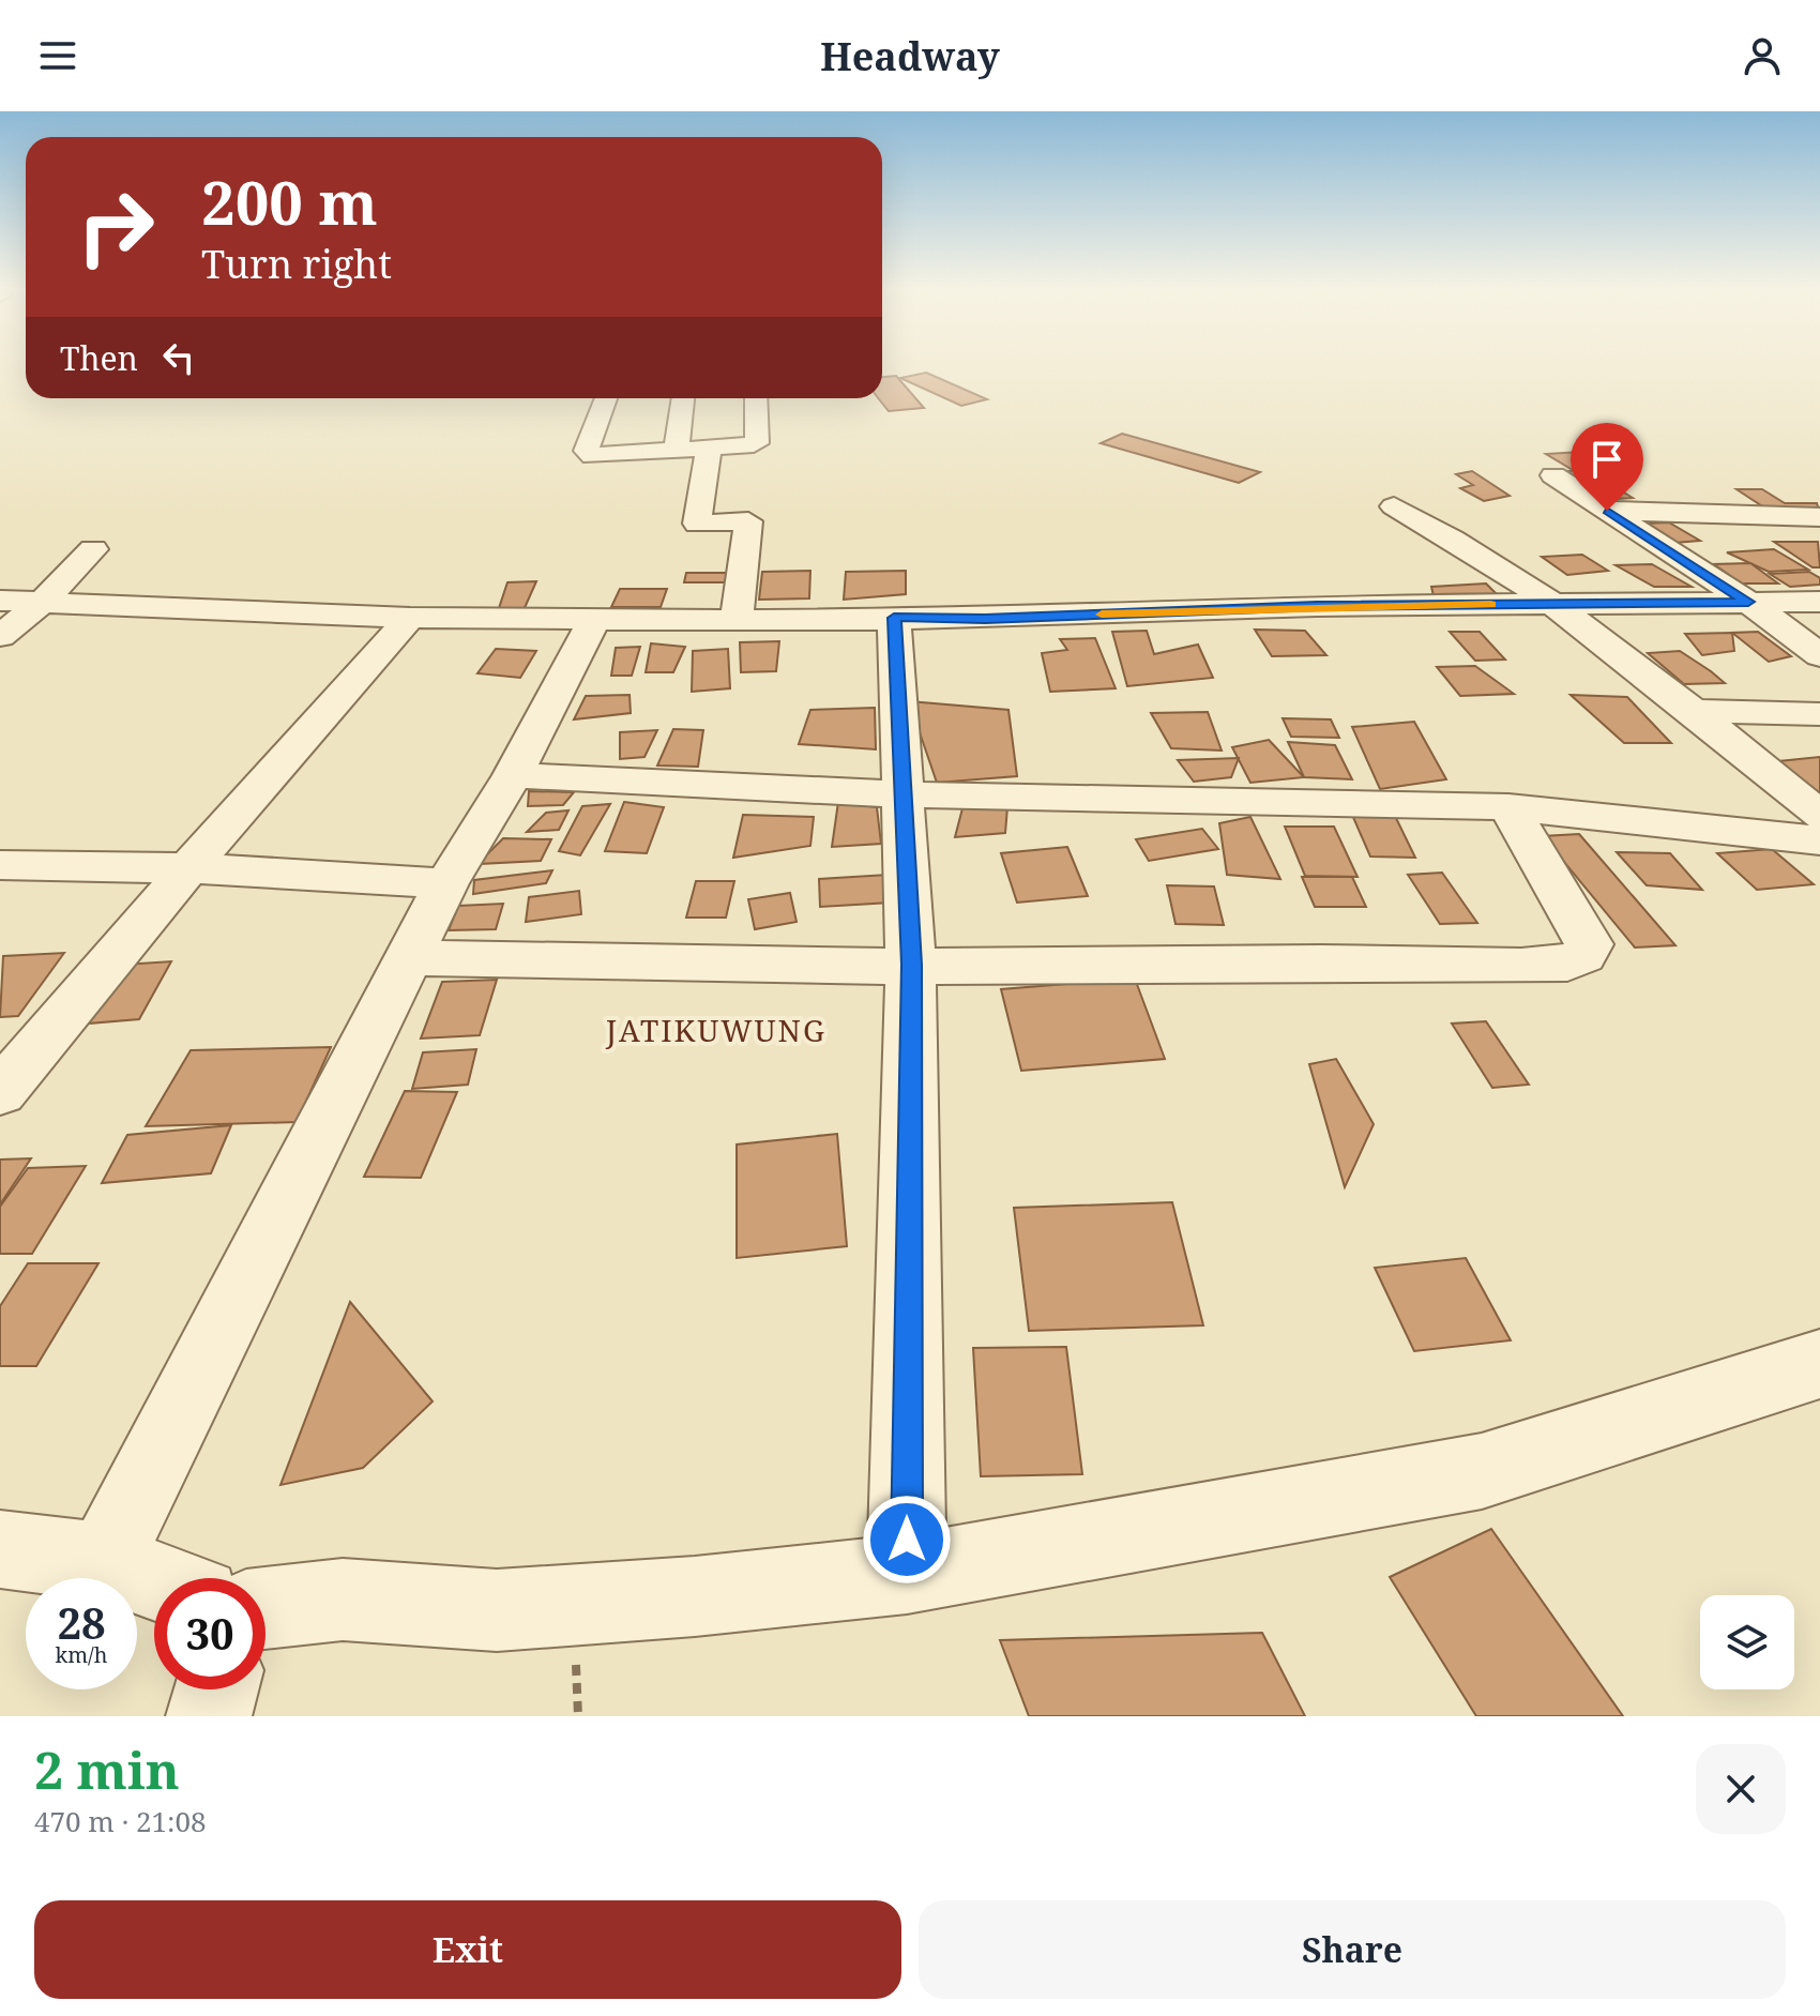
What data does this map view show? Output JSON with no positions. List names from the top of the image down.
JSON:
{
  "districts": ["JATIKUWUNG"],
  "page": {
    "header": "Headway",
    "turn": ["200 m", "Turn right"],
    "then": "Then",
    "speed": "28 km/h",
    "limit": "30",
    "heading": ["2 min", "470 m · 21:08"],
    "buttons": ["Exit", "Share"]
  }
}
